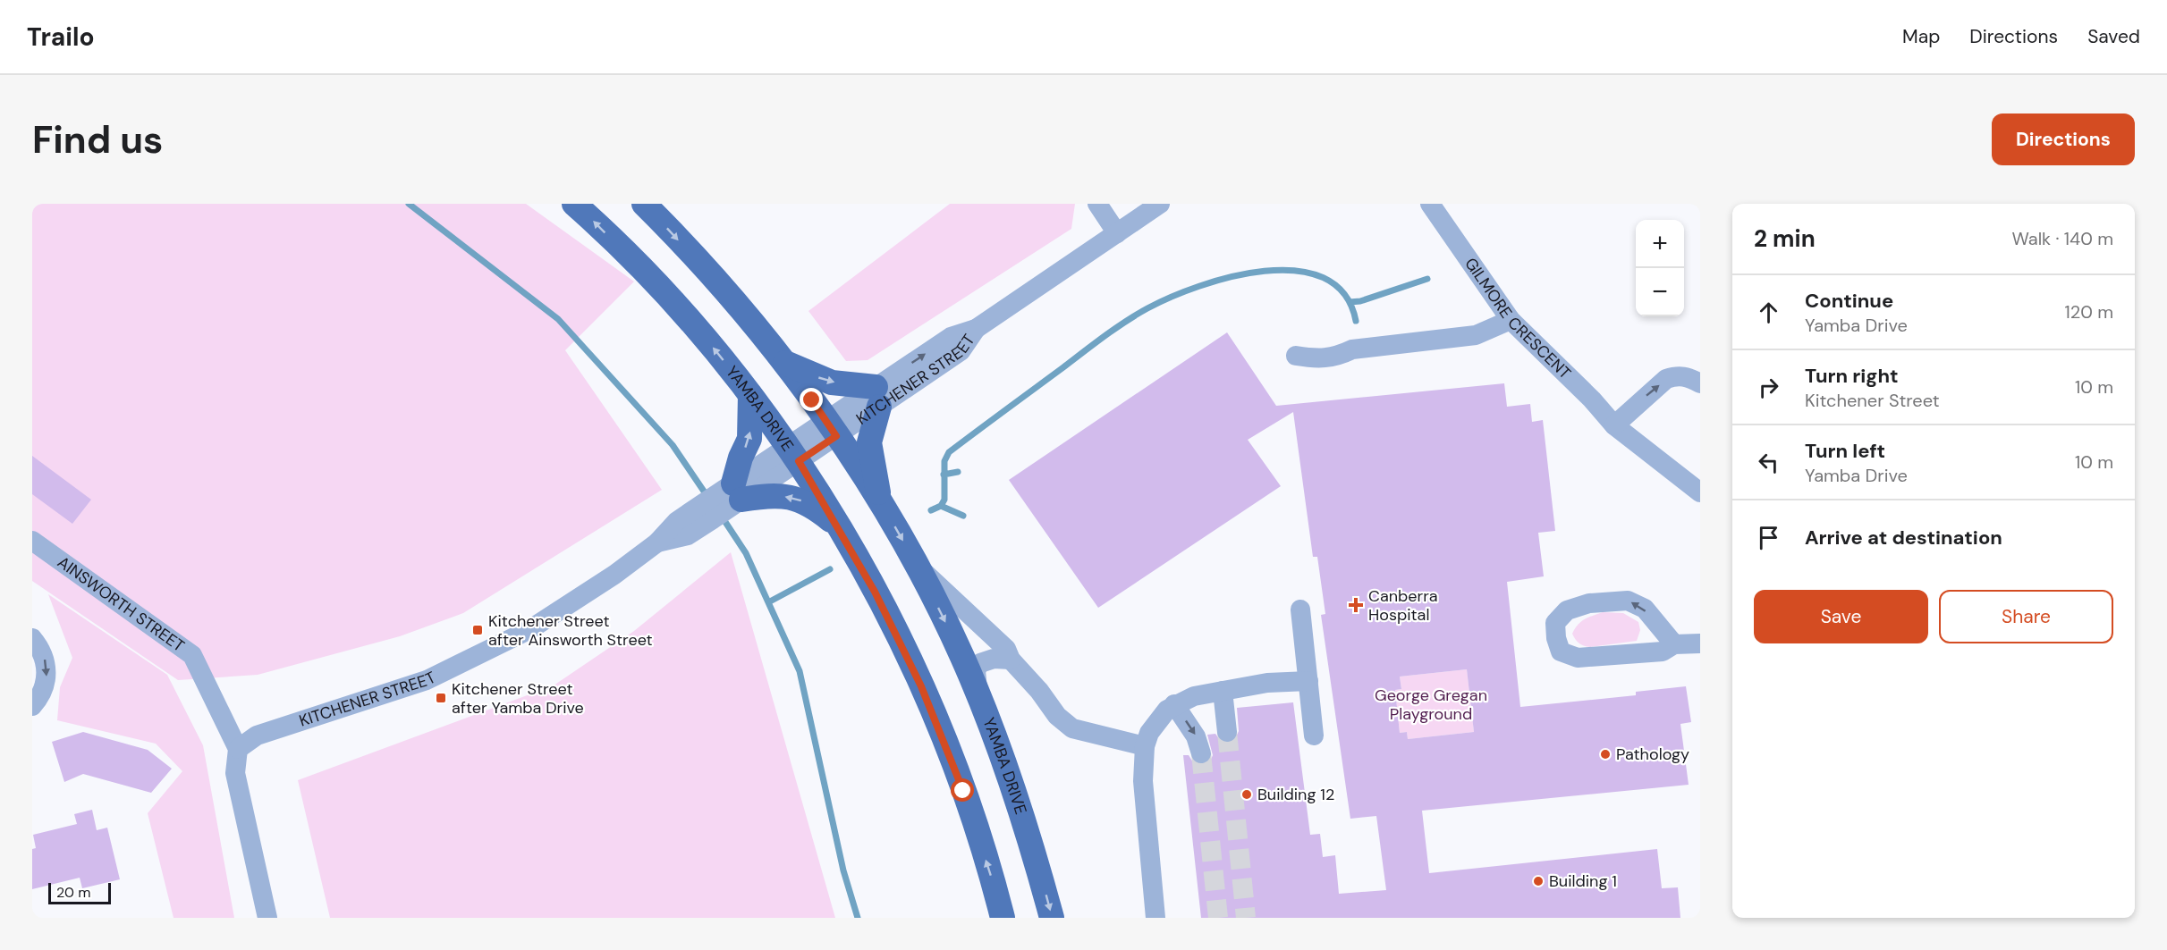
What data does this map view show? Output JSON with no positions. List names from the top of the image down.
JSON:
{
  "streets": {
    "main road": ["YAMBA DRIVE"],
    "street": ["GILMORE CRESCENT", "KITCHENER STREET", "AINSWORTH STREET"]
  },
  "crossings": [
    ["KITCHENER STREET", "YAMBA DRIVE"],
    ["KITCHENER STREET", "AINSWORTH STREET"]
  ],
  "parks": ["George Gregan Playground"],
  "places": {
    "health": ["Canberra Hospital"],
    "transit": ["Kitchener Street after Ainsworth Street", "Kitchener Street after Yamba Drive"],
    "other": ["Pathology", "Building 12", "Building 1"]
  },
  "scale_bar": "20 m",
  "page": {
    "header": "Trailo",
    "nav": ["Map", "Directions", "Saved"],
    "buttons": [
      "Directions",
      ["Save", "Share"]
    ],
    "title": "Find us",
    "heading": ["2 min", "Walk · 140 m"],
    "map_buttons": ["+", "−"],
    "list": [
      ["Continue", "Yamba Drive", "120 m"],
      ["Turn right", "Kitchener Street", "10 m"],
      ["Turn left", "Yamba Drive", "10 m"],
      "Arrive at destination"
    ],
    "scale": "20 m"
  }
}
